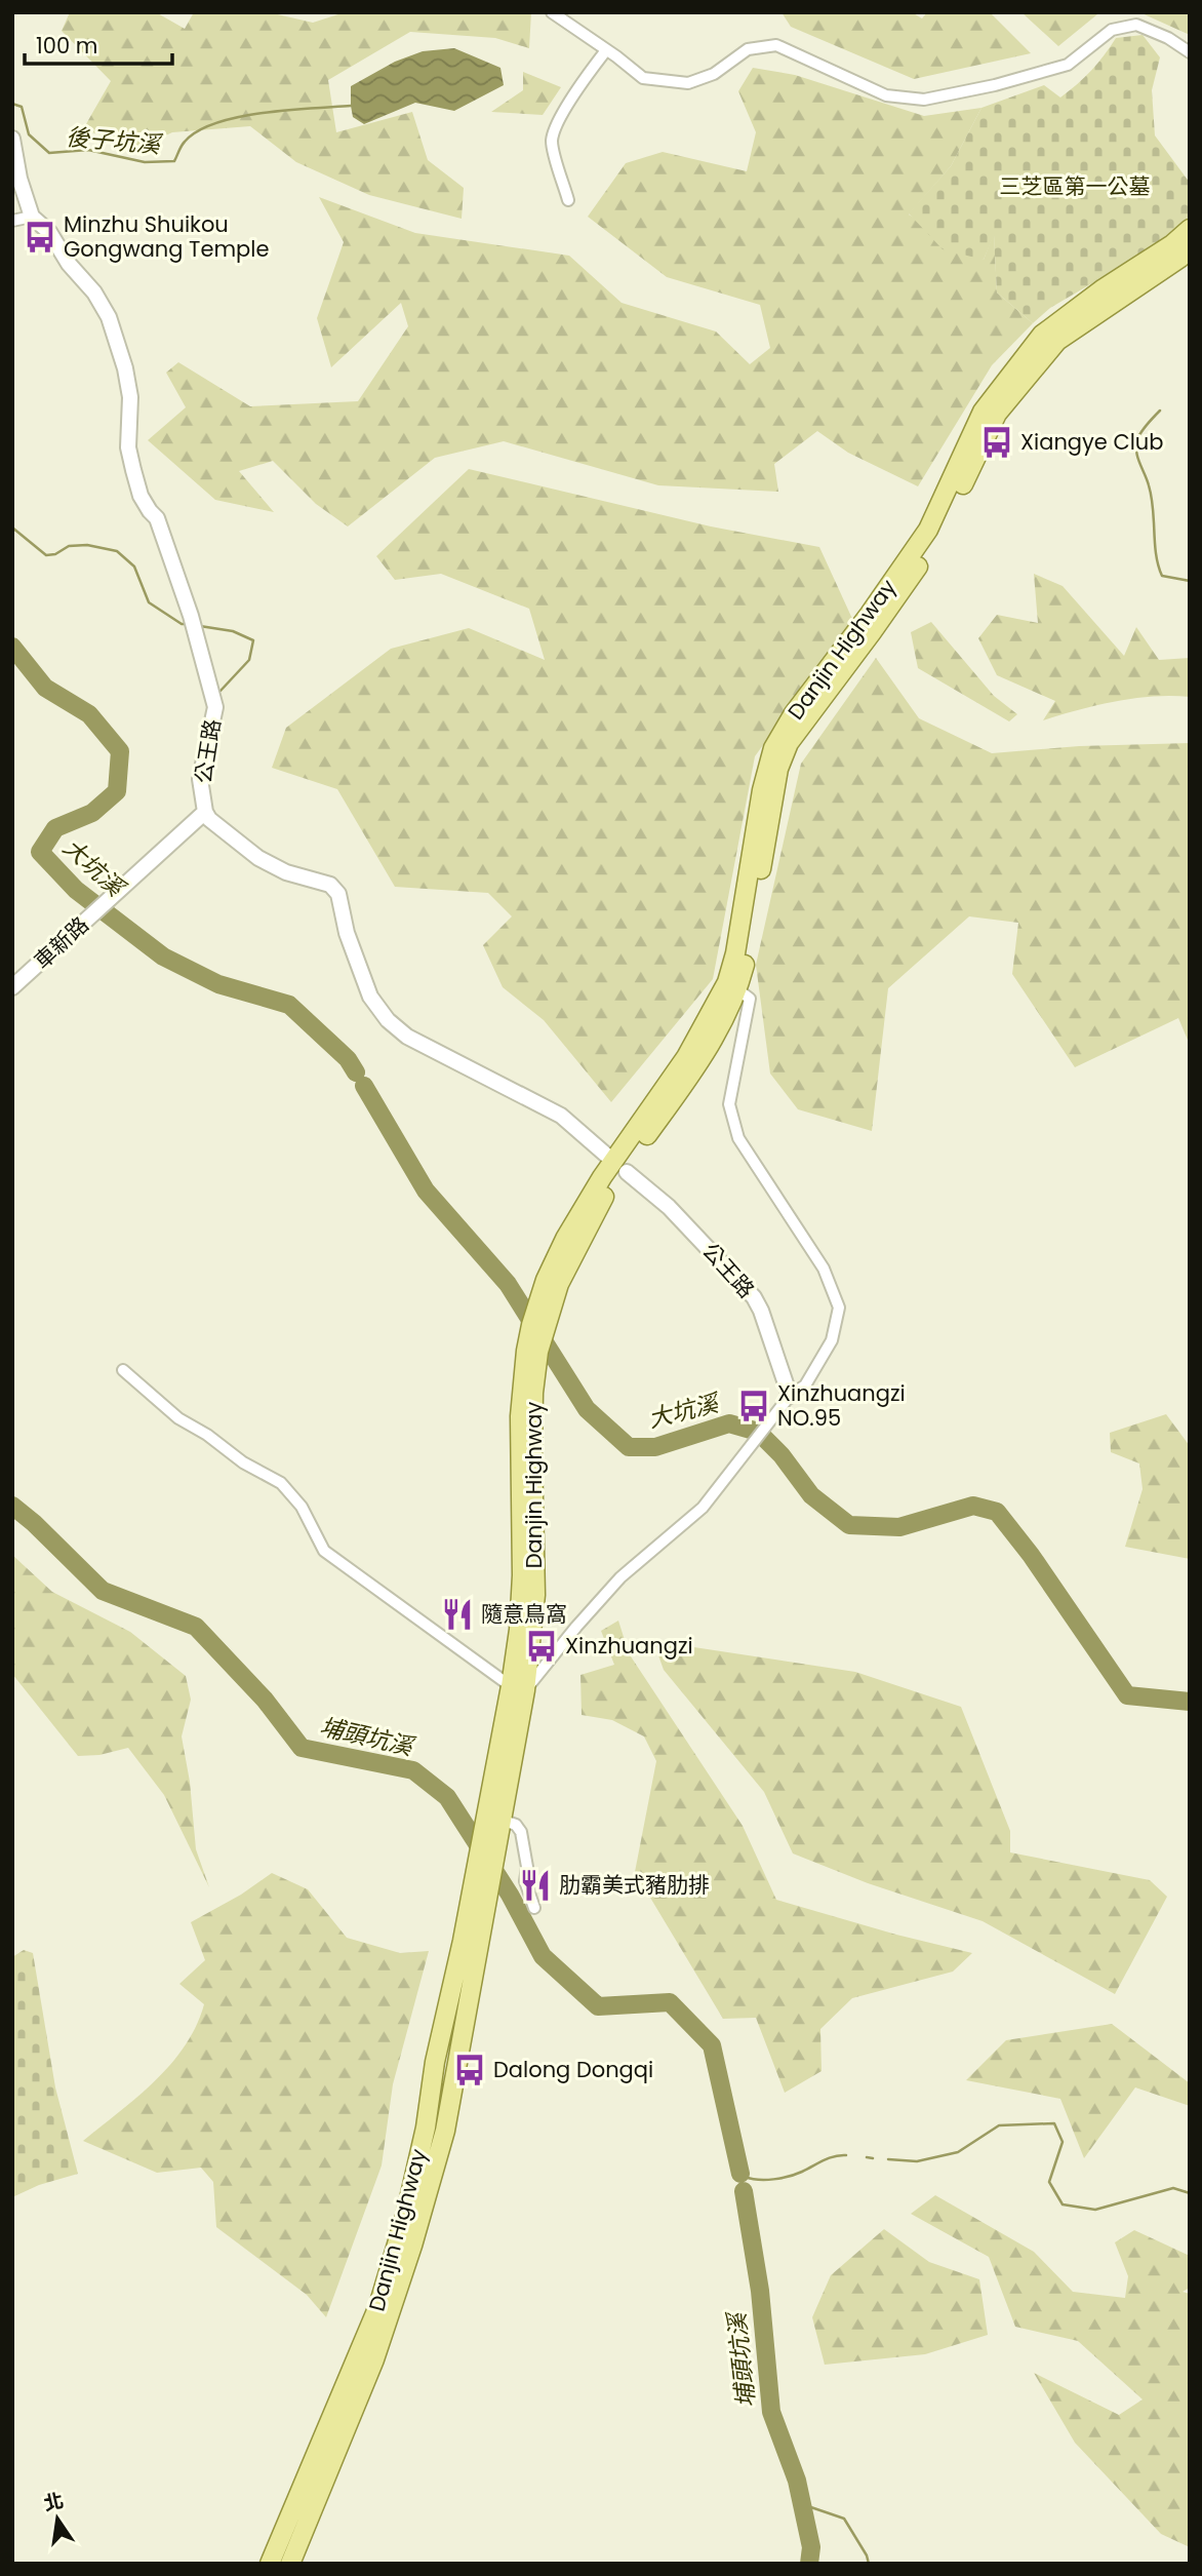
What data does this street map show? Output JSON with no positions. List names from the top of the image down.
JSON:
{
  "streets": {
    "main road": ["Danjin Highway"],
    "street": ["公王路", "車新路"]
  },
  "crossings": [
    ["Danjin Highway", "公王路"],
    ["公王路", "車新路"]
  ],
  "water": ["後子坑溪", "大坑溪", "埔頭坑溪"],
  "parks": ["三芝區第一公墓"],
  "places": {
    "bus stop": [
      "Minzhu Shuikou Gongwang Temple",
      "Xiangye Club",
      "Xinzhuangzi NO.95",
      "Xinzhuangzi",
      "Dalong Dongqi"
    ],
    "restaurant": ["隨意鳥窩", "肋霸美式豬肋排"]
  },
  "scale_bar": "100 m",
  "north": "top"
}
